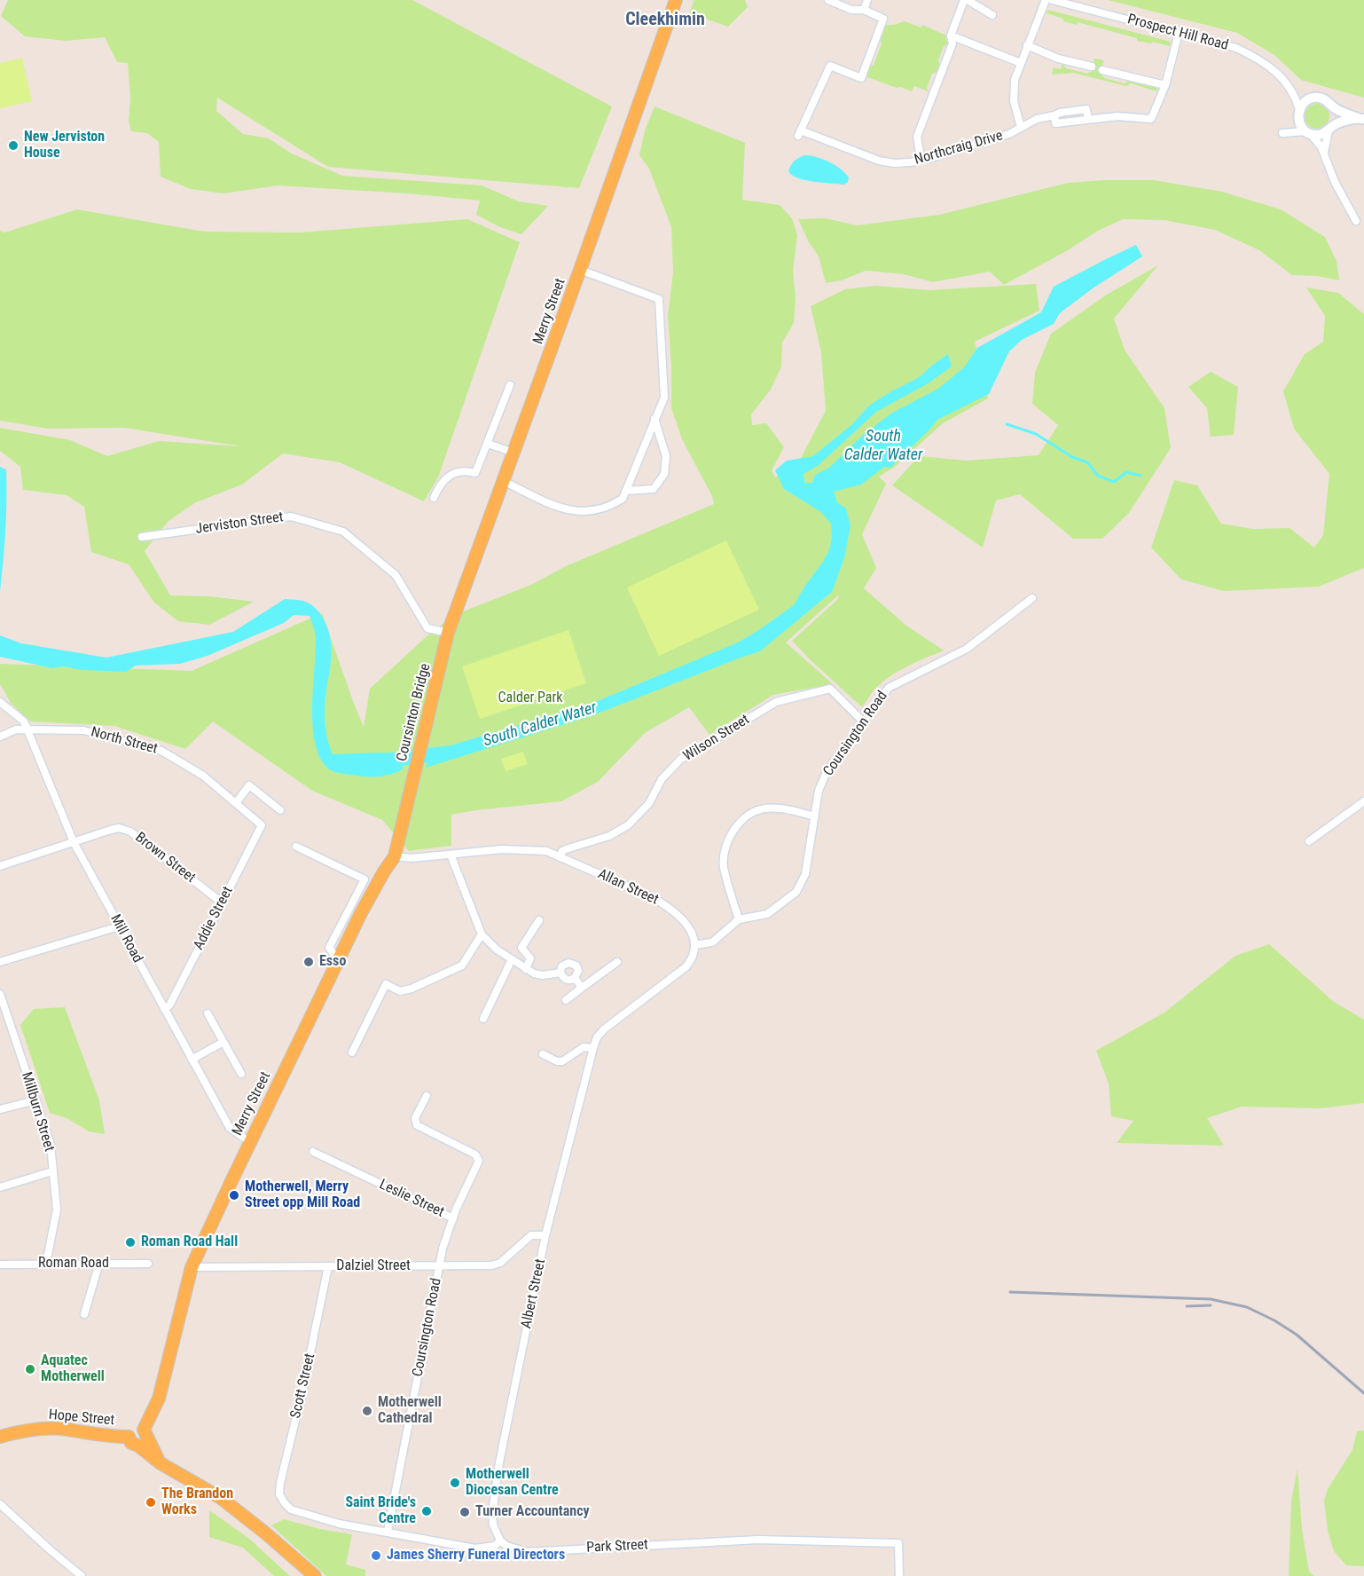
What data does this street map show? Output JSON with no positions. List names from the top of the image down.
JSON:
{
  "streets": {
    "main road": ["Merry Street", "Coursinton Bridge", "Hope Street"],
    "street": [
      "Prospect Hill Road",
      "Northcraig Drive",
      "Jerviston Street",
      "Coursington Road",
      "Wilson Street",
      "North Street",
      "Brown Street",
      "Allan Street",
      "Addie Street",
      "Mill Road",
      "Millburn Street",
      "Leslie Street",
      "Roman Road",
      "Dalziel Street",
      "Albert Street",
      "Scott Street",
      "Park Street"
    ]
  },
  "crossings": [
    ["Prospect Hill Road", "Northcraig Drive"],
    ["Merry Street", "Jerviston Street"],
    ["Merry Street", "Coursinton Bridge"],
    ["Merry Street", "Allan Street"],
    ["Merry Street", "Mill Road"],
    ["Merry Street", "Dalziel Street"],
    ["Merry Street", "Hope Street"],
    ["Jerviston Street", "Coursinton Bridge"],
    ["Coursington Road", "Wilson Street"],
    ["Coursington Road", "Allan Street"],
    ["Coursington Road", "Leslie Street"],
    ["Coursington Road", "Dalziel Street"],
    ["Coursington Road", "Scott Street"],
    ["Wilson Street", "Allan Street"],
    ["North Street", "Addie Street"],
    ["North Street", "Mill Road"],
    ["Brown Street", "Addie Street"],
    ["Brown Street", "Mill Road"],
    ["Addie Street", "Mill Road"],
    ["Millburn Street", "Roman Road"],
    ["Dalziel Street", "Albert Street"],
    ["Dalziel Street", "Scott Street"],
    ["Albert Street", "Park Street"]
  ],
  "districts": ["Cleekhimin"],
  "water": ["South Calder Water"],
  "parks": ["Calder Park"],
  "places": [
    "New Jerviston House",
    "Esso",
    "Motherwell, Merry Street opp Mill Road",
    "Roman Road Hall",
    "Aquatec Motherwell",
    "Motherwell Cathedral",
    "Motherwell Diocesan Centre",
    "The Brandon Works",
    "Saint Bride's Centre",
    "Turner Accountancy",
    "James Sherry Funeral Directors"
  ]
}
